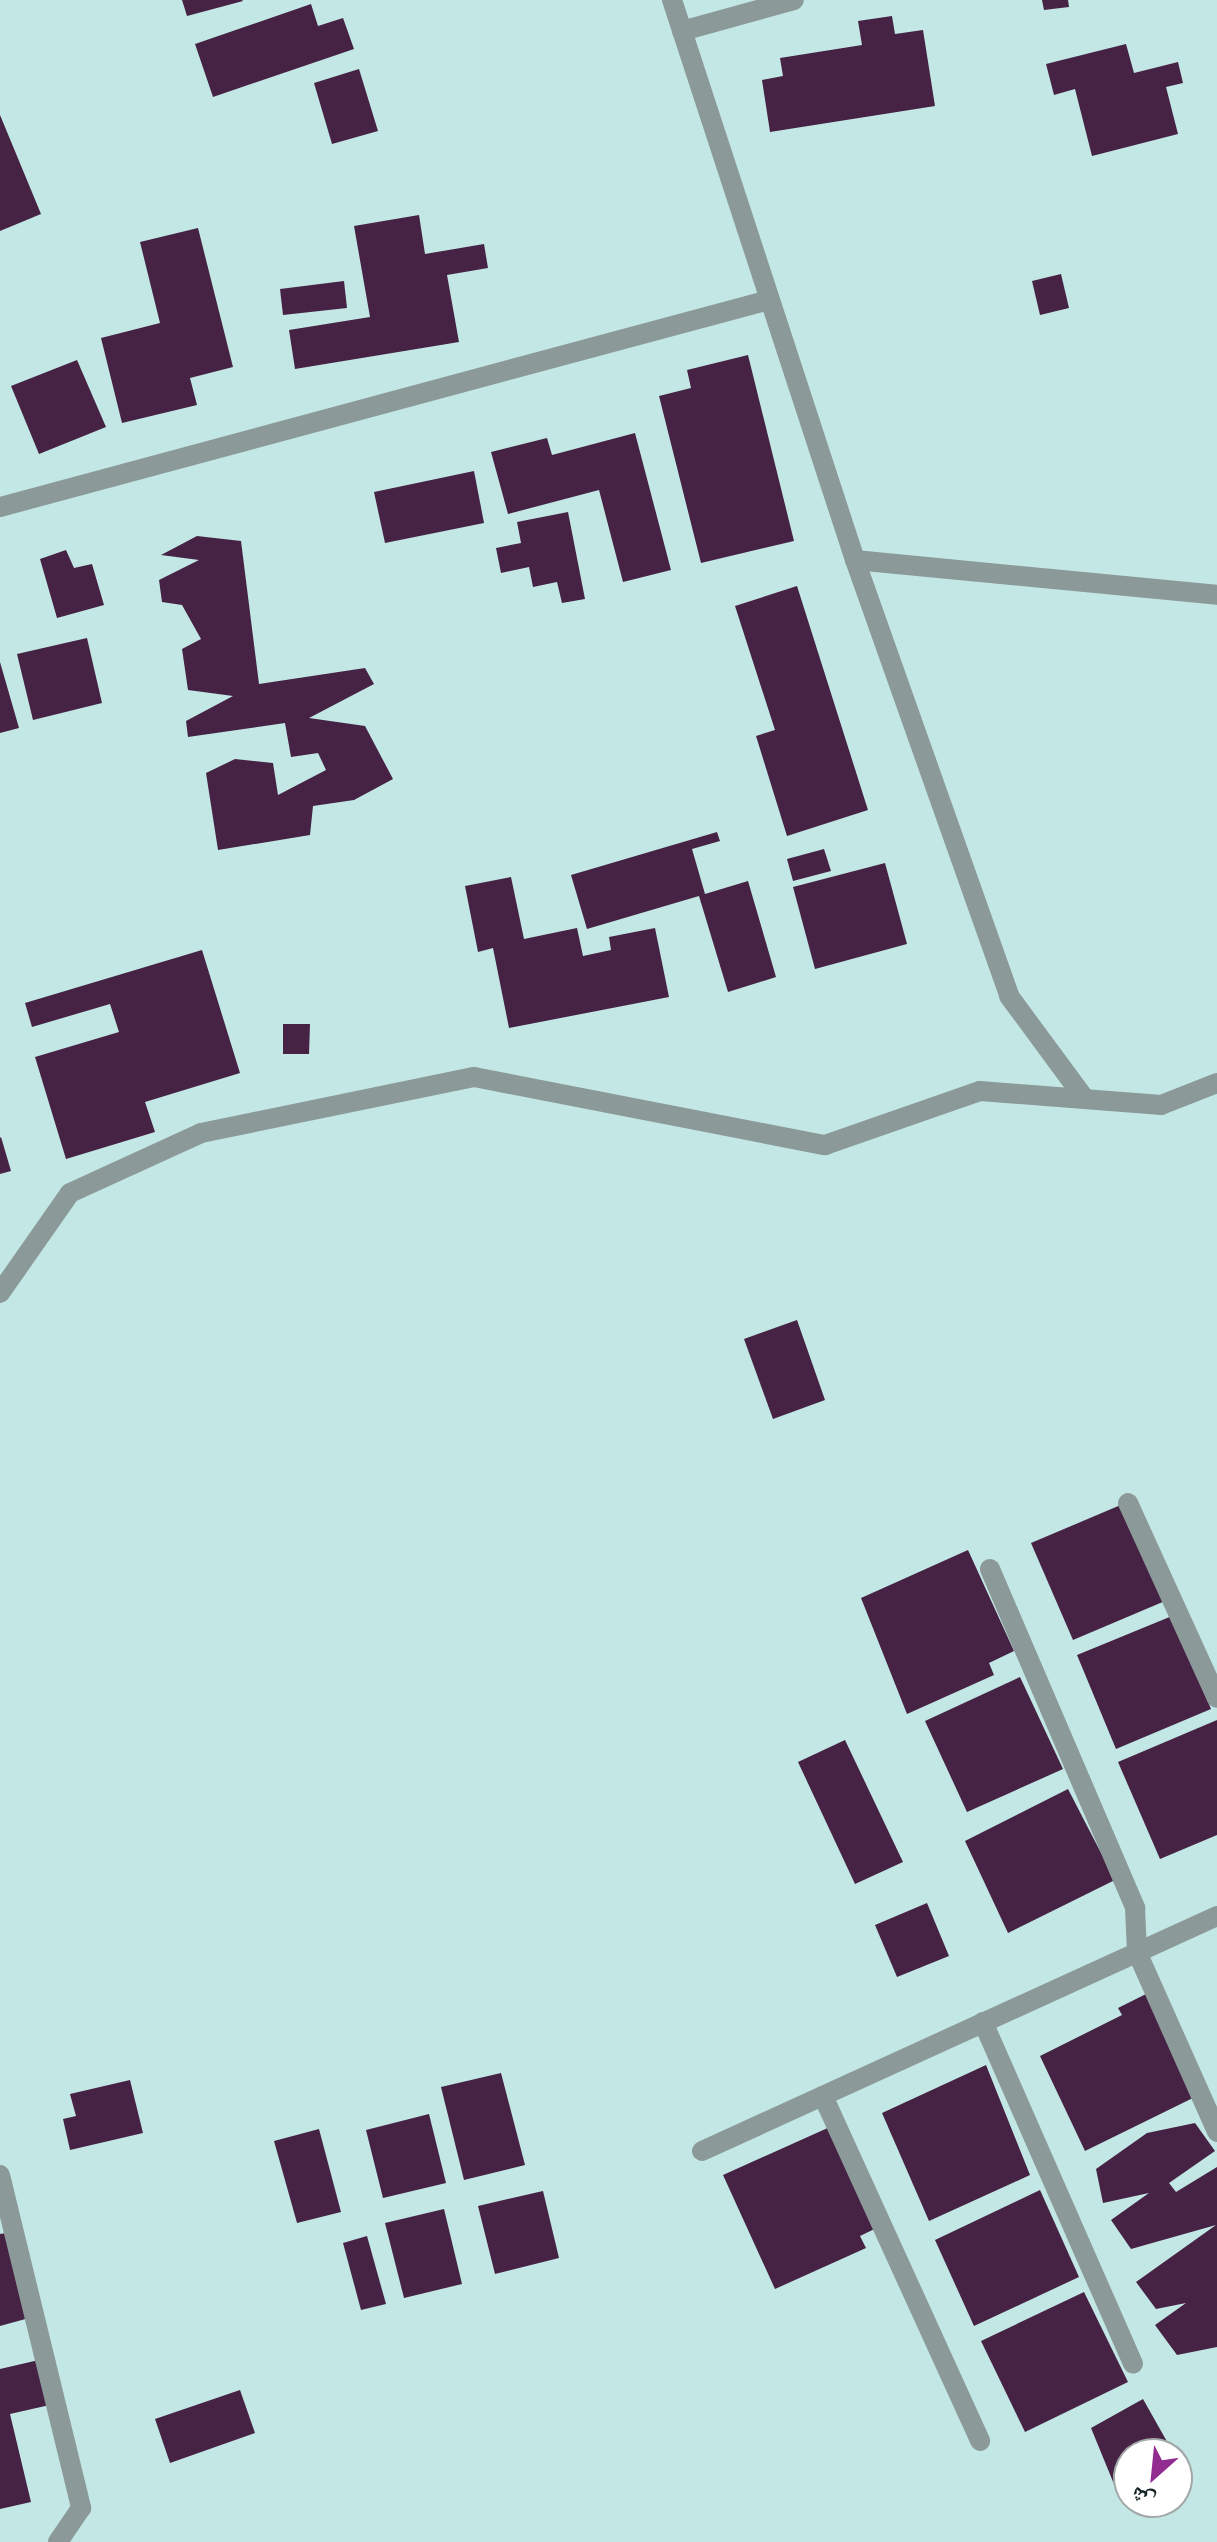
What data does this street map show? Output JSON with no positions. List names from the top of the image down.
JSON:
{
  "north": "bottom left"
}
